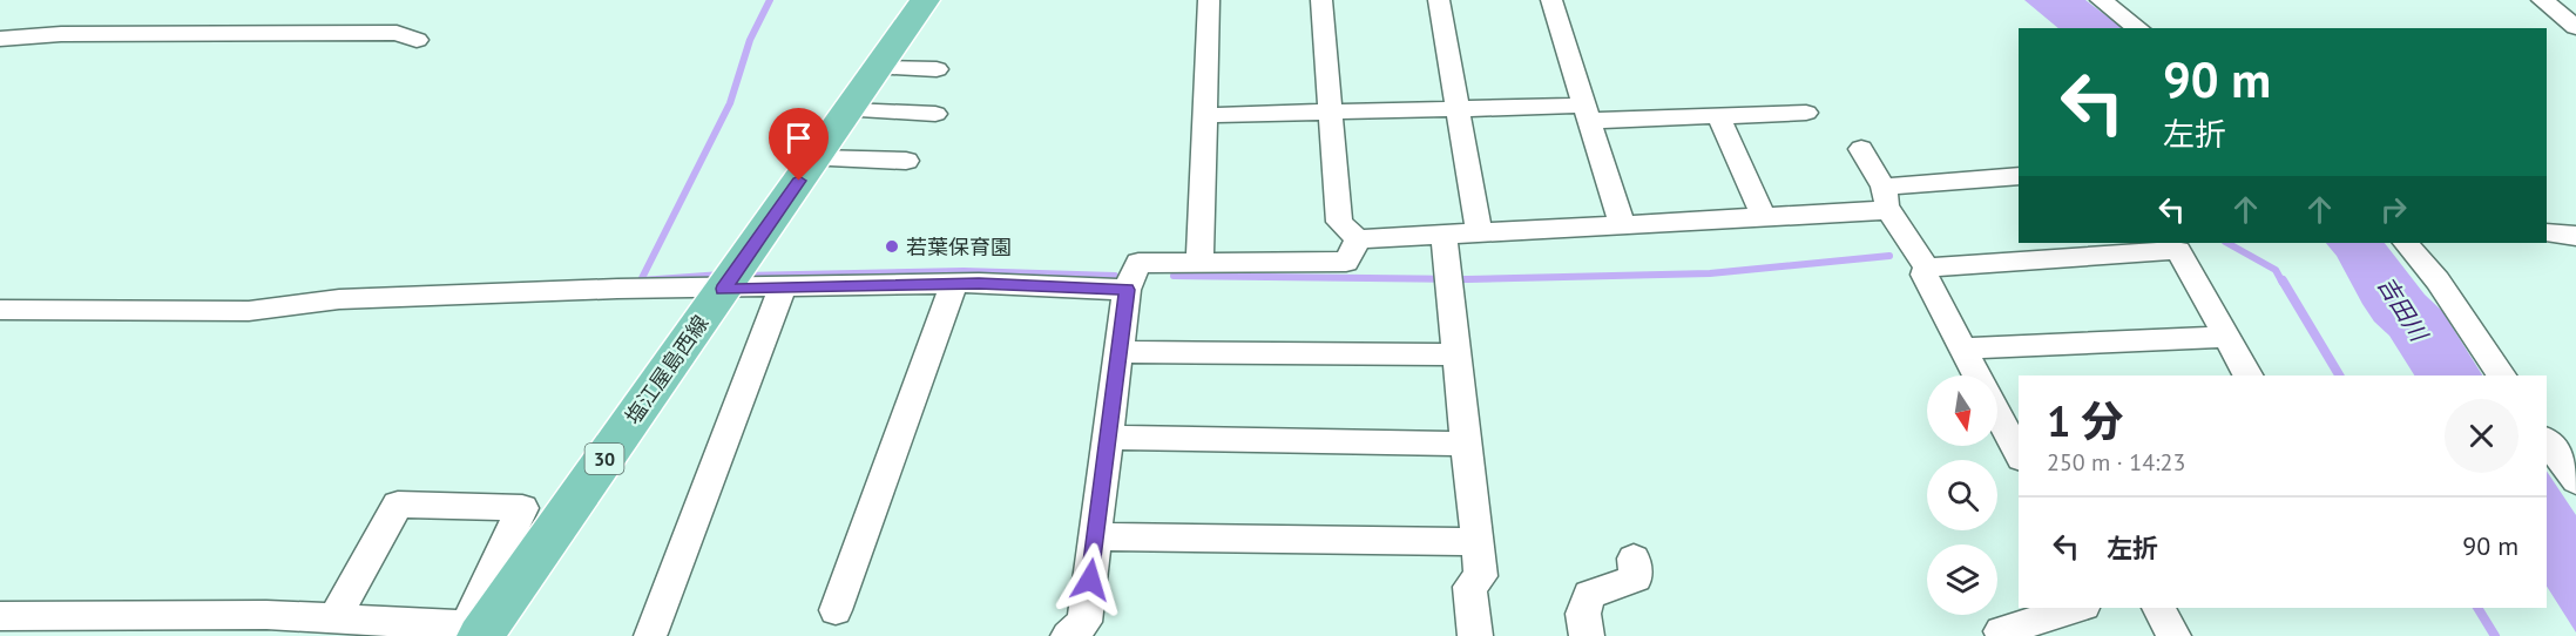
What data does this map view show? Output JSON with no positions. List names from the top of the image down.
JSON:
{
  "streets": {
    "main road": ["塩江屋島西線", "30"]
  },
  "water": ["吉田川"],
  "places": ["若葉保育園"],
  "north": "bottom",
  "page": {
    "turn": ["90 m", "左折"],
    "heading": ["1 分", "250 m · 14:23"],
    "list": [
      {
        "name": "左折",
        "value": "90 m"
      }
    ]
  }
}
